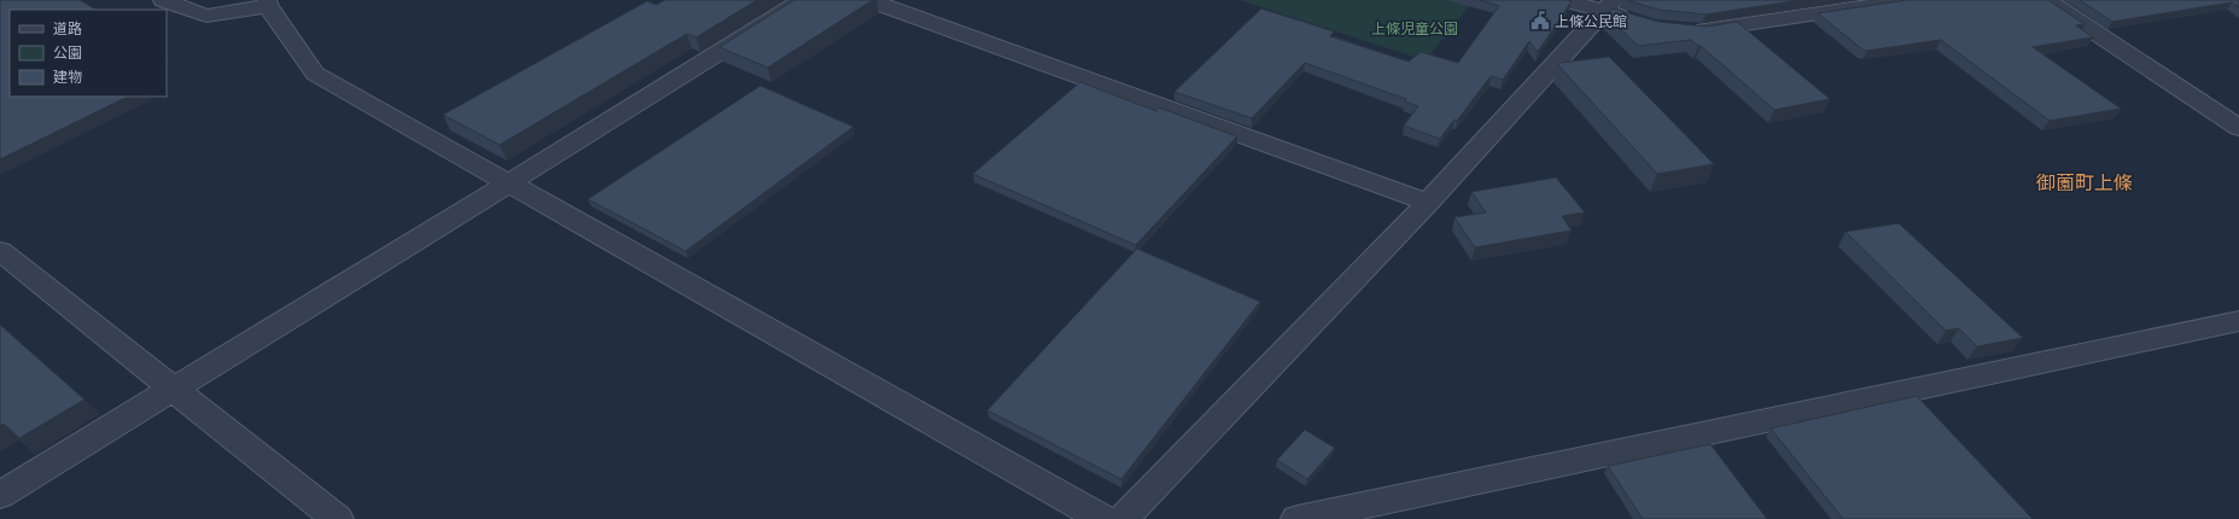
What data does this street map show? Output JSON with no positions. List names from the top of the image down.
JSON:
{
  "districts": ["御薗町上條"],
  "parks": ["上條児童公園"],
  "places": {
    "public building": ["上條公民館"]
  },
  "legend": ["道路", "公園", "建物"]
}
